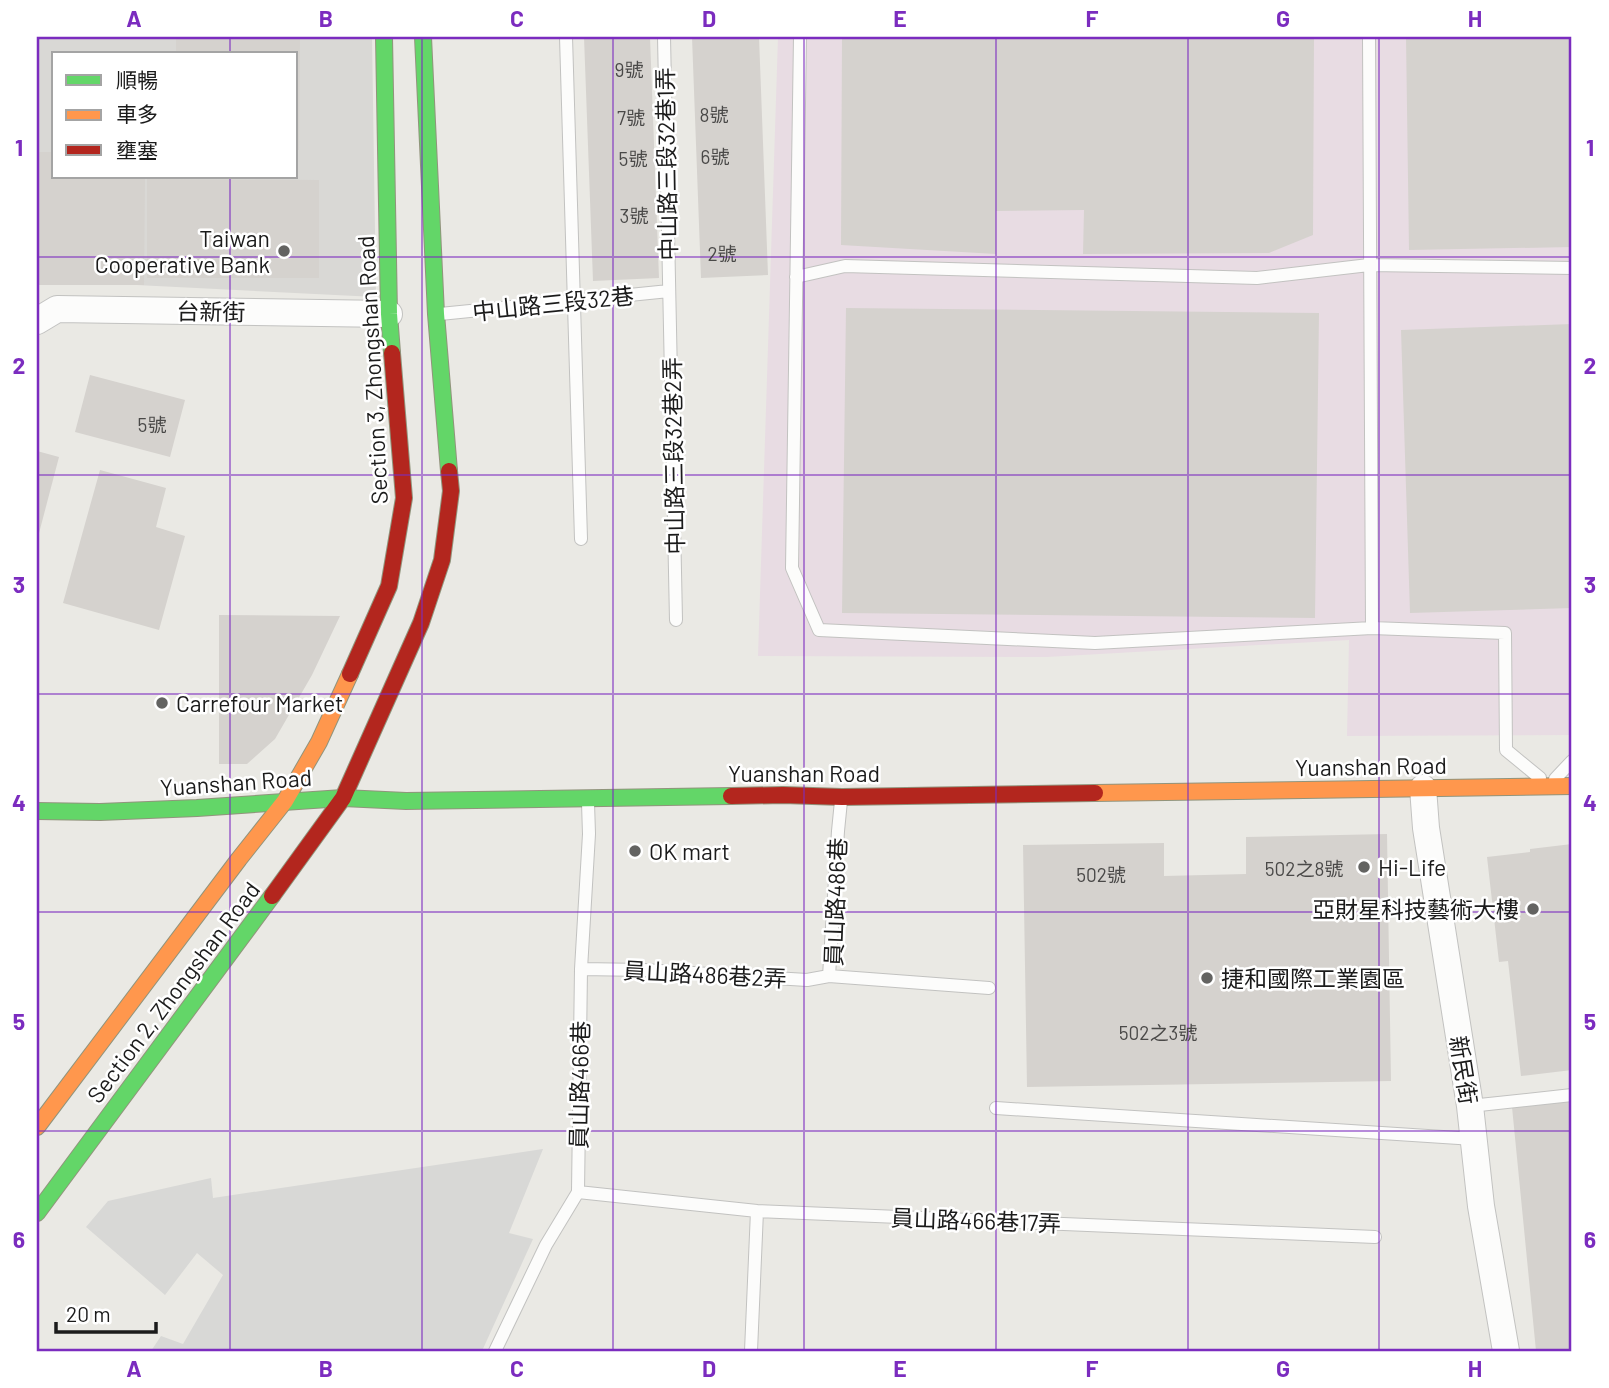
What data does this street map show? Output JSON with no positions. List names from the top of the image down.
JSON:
{
  "streets": {
    "main road": ["Section 3, Zhongshan Road", "Yuanshan Road", "Section 2, Zhongshan Road"],
    "street": ["台新街", "新民街"],
    "lane": [
      "中山路三段32巷1弄",
      "中山路三段32巷",
      "中山路三段32巷2弄",
      "員山路486巷",
      "員山路486巷2弄",
      "員山路466巷",
      "員山路466巷17弄"
    ]
  },
  "crossings": [
    ["中山路三段32巷1弄", "中山路三段32巷"],
    ["中山路三段32巷1弄", "中山路三段32巷2弄"],
    ["中山路三段32巷", "中山路三段32巷2弄"],
    ["台新街", "Section 3, Zhongshan Road"],
    ["Section 3, Zhongshan Road", "Yuanshan Road"],
    ["Section 3, Zhongshan Road", "Section 2, Zhongshan Road"],
    ["Yuanshan Road", "員山路486巷"],
    ["Yuanshan Road", "Section 2, Zhongshan Road"],
    ["Yuanshan Road", "新民街"],
    ["Yuanshan Road", "員山路466巷"],
    ["員山路486巷", "員山路486巷2弄"],
    ["員山路486巷2弄", "員山路466巷"],
    ["員山路466巷", "員山路466巷17弄"]
  ],
  "places": [
    "Taiwan Cooperative Bank",
    "Carrefour Market",
    "OK mart",
    "Hi-Life",
    "亞財星科技藝術大樓",
    "捷和國際工業園區"
  ],
  "house_numbers": [
    "9號",
    "8號",
    "7號",
    "6號",
    "5號",
    "3號",
    "2號",
    "5號",
    "502之8號",
    "502號",
    "502之3號"
  ],
  "legend": ["順暢", "車多", "壅塞"],
  "scale_bar": "20 m",
  "grid": {
    "columns": [
      "A",
      "B",
      "C",
      "D",
      "E",
      "F",
      "G",
      "H"
    ],
    "rows": [
      "1",
      "2",
      "3",
      "4",
      "5",
      "6"
    ]
  }
}
